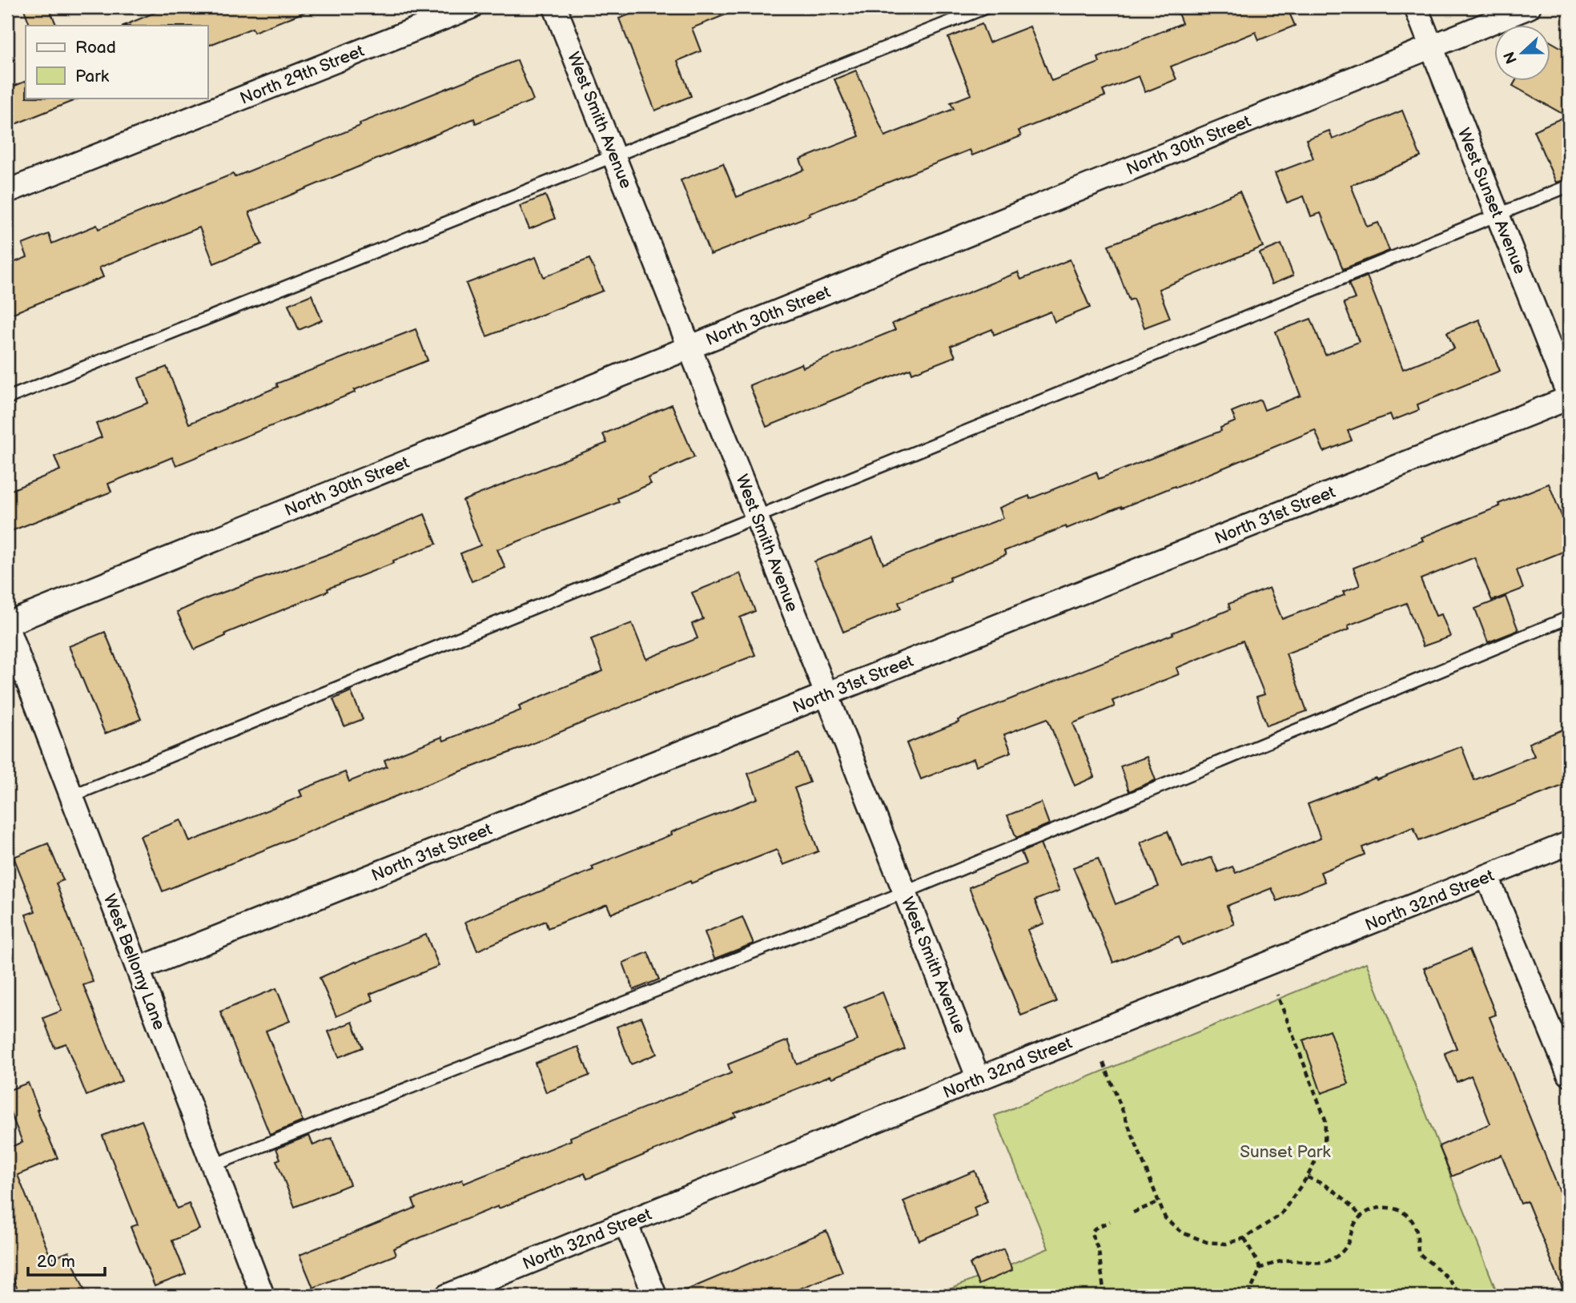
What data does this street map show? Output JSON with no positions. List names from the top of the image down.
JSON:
{
  "streets": {
    "street": [
      "North 29th Street",
      "West Smith Avenue",
      "North 30th Street",
      "West Sunset Avenue",
      "North 31st Street",
      "North 32nd Street",
      "West Bellomy Lane"
    ]
  },
  "crossings": [
    ["West Smith Avenue", "North 30th Street"],
    ["West Smith Avenue", "North 31st Street"],
    ["West Smith Avenue", "North 32nd Street"],
    ["North 30th Street", "West Sunset Avenue"],
    ["North 30th Street", "West Bellomy Lane"],
    ["West Sunset Avenue", "North 31st Street"],
    ["North 31st Street", "West Bellomy Lane"]
  ],
  "parks": ["Sunset Park"],
  "legend": ["Road", "Park"],
  "scale_bar": "20 m",
  "north": "left"
}
